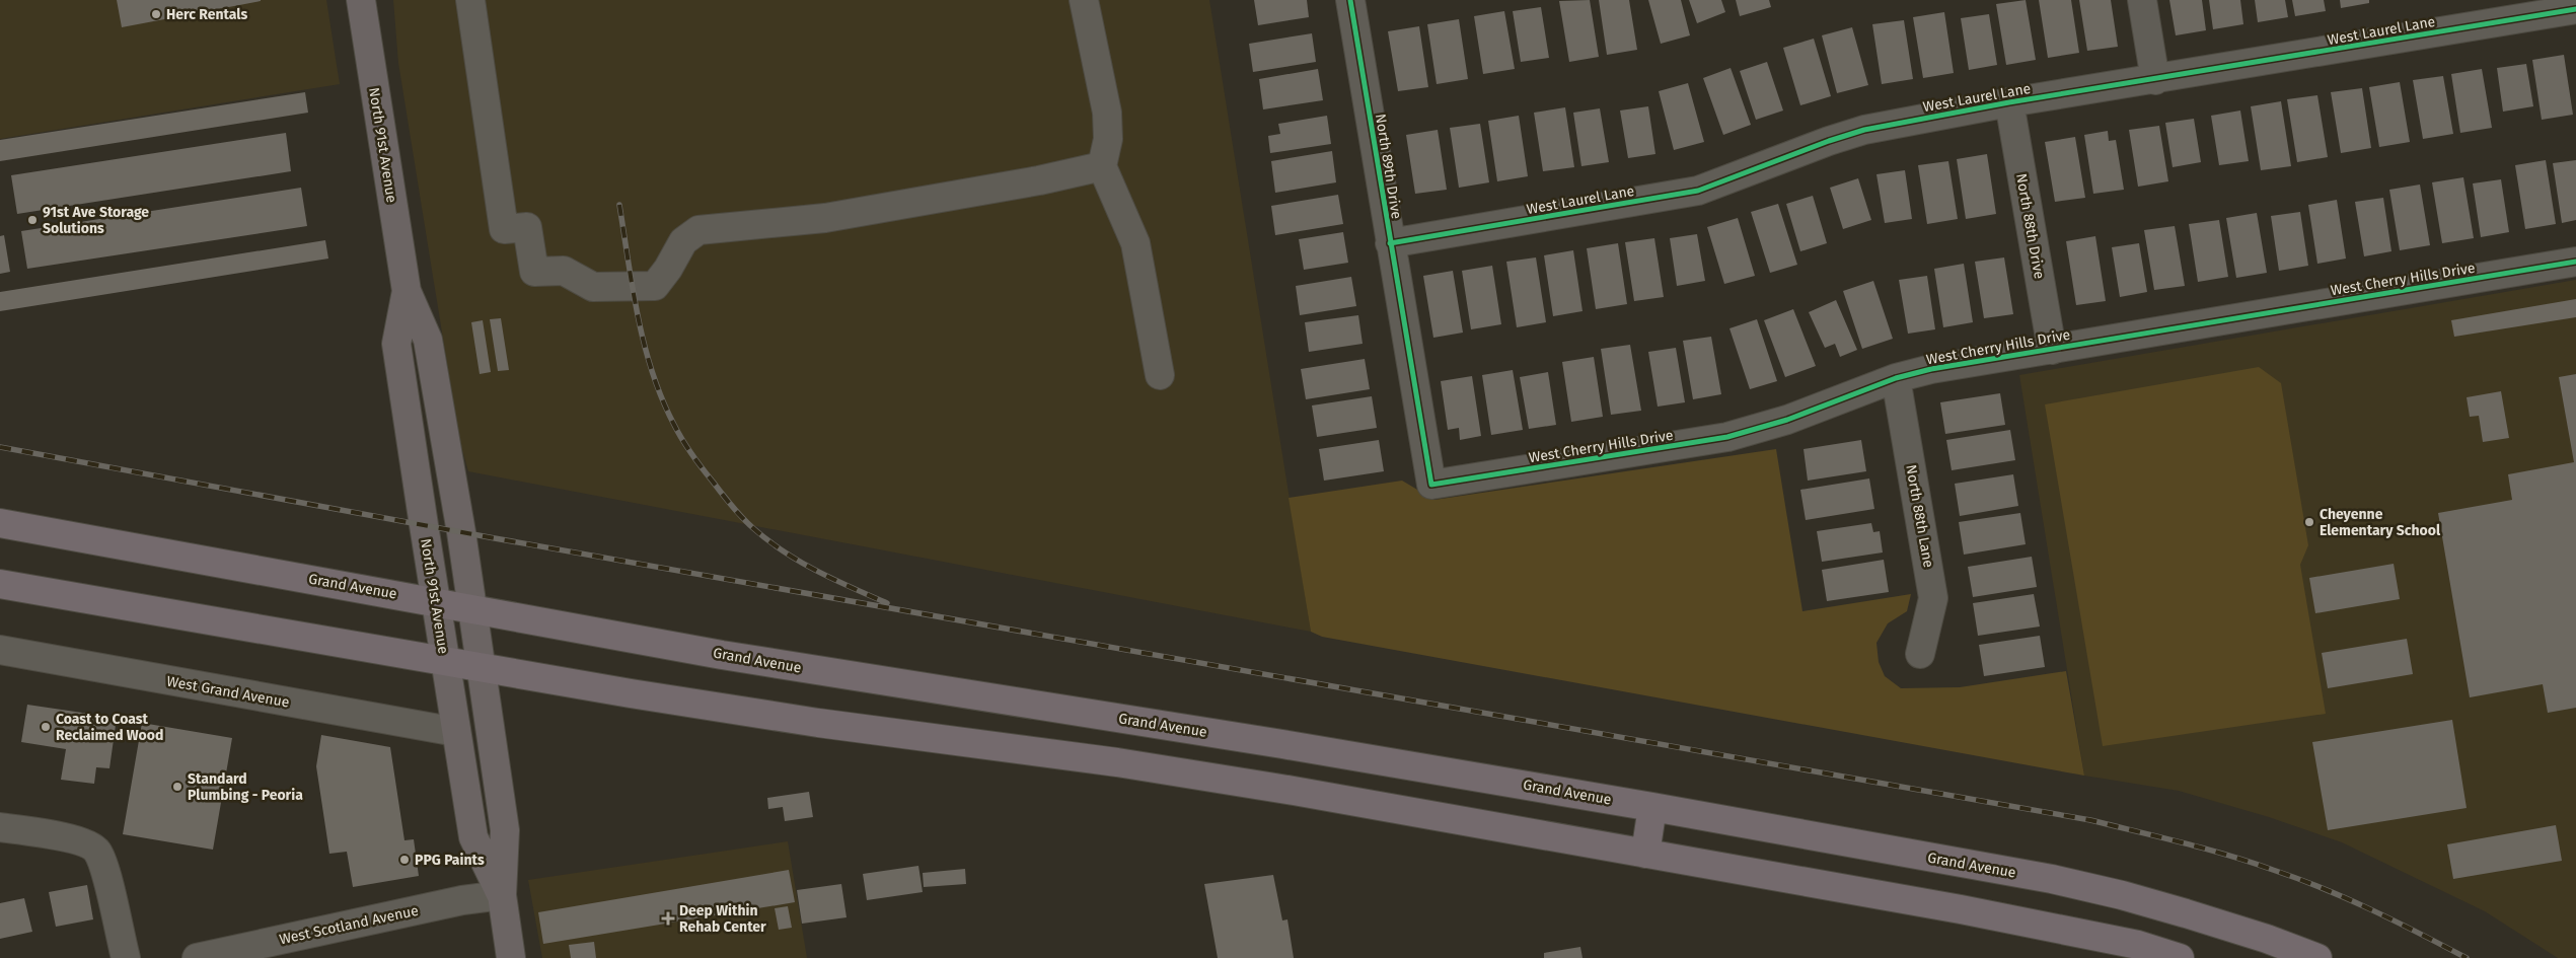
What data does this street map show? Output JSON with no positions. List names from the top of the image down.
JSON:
{
  "streets": {
    "highway": ["Grand Avenue"],
    "main road": ["North 91st Avenue"],
    "street": [
      "West Laurel Lane",
      "North 89th Drive",
      "North 88th Drive",
      "West Cherry Hills Drive",
      "North 88th Lane",
      "West Grand Avenue",
      "West Scotland Avenue"
    ]
  },
  "crossings": [
    ["West Laurel Lane", "North 89th Drive"],
    ["West Laurel Lane", "North 88th Drive"],
    ["North 91st Avenue", "Grand Avenue"],
    ["North 91st Avenue", "West Grand Avenue"],
    ["North 91st Avenue", "West Scotland Avenue"],
    ["North 89th Drive", "West Cherry Hills Drive"],
    ["North 88th Drive", "West Cherry Hills Drive"],
    ["West Cherry Hills Drive", "North 88th Lane"]
  ],
  "places": {
    "other": [
      "Herc Rentals",
      "91st Ave Storage Solutions",
      "Cheyenne Elementary School",
      "Coast to Coast Reclaimed Wood",
      "Standard Plumbing - Peoria",
      "PPG Paints"
    ],
    "health": ["Deep Within Rehab Center"]
  }
}
